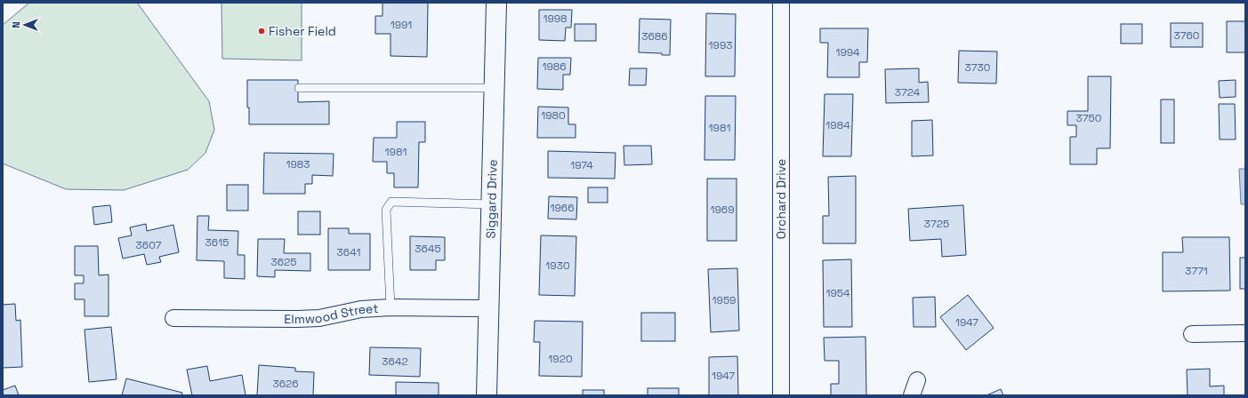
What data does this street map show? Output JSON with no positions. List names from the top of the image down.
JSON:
{
  "streets": {
    "street": ["Siggard Drive", "Orchard Drive", "Elmwood Street"]
  },
  "crossings": [
    ["Siggard Drive", "Elmwood Street"]
  ],
  "places": ["Fisher Field"],
  "house_numbers": [
    "1998",
    "1991",
    "3760",
    "3686",
    "1993",
    "1994",
    "1986",
    "3730",
    "3724",
    "1980",
    "3750",
    "1984",
    "1981",
    "1981",
    "1983",
    "1974",
    "1966",
    "1969",
    "3725",
    "3615",
    "3607",
    "3645",
    "3641",
    "3625",
    "1930",
    "3771",
    "1954",
    "1959",
    "1947",
    "1920",
    "3642",
    "1947",
    "3626"
  ],
  "north": "left"
}
